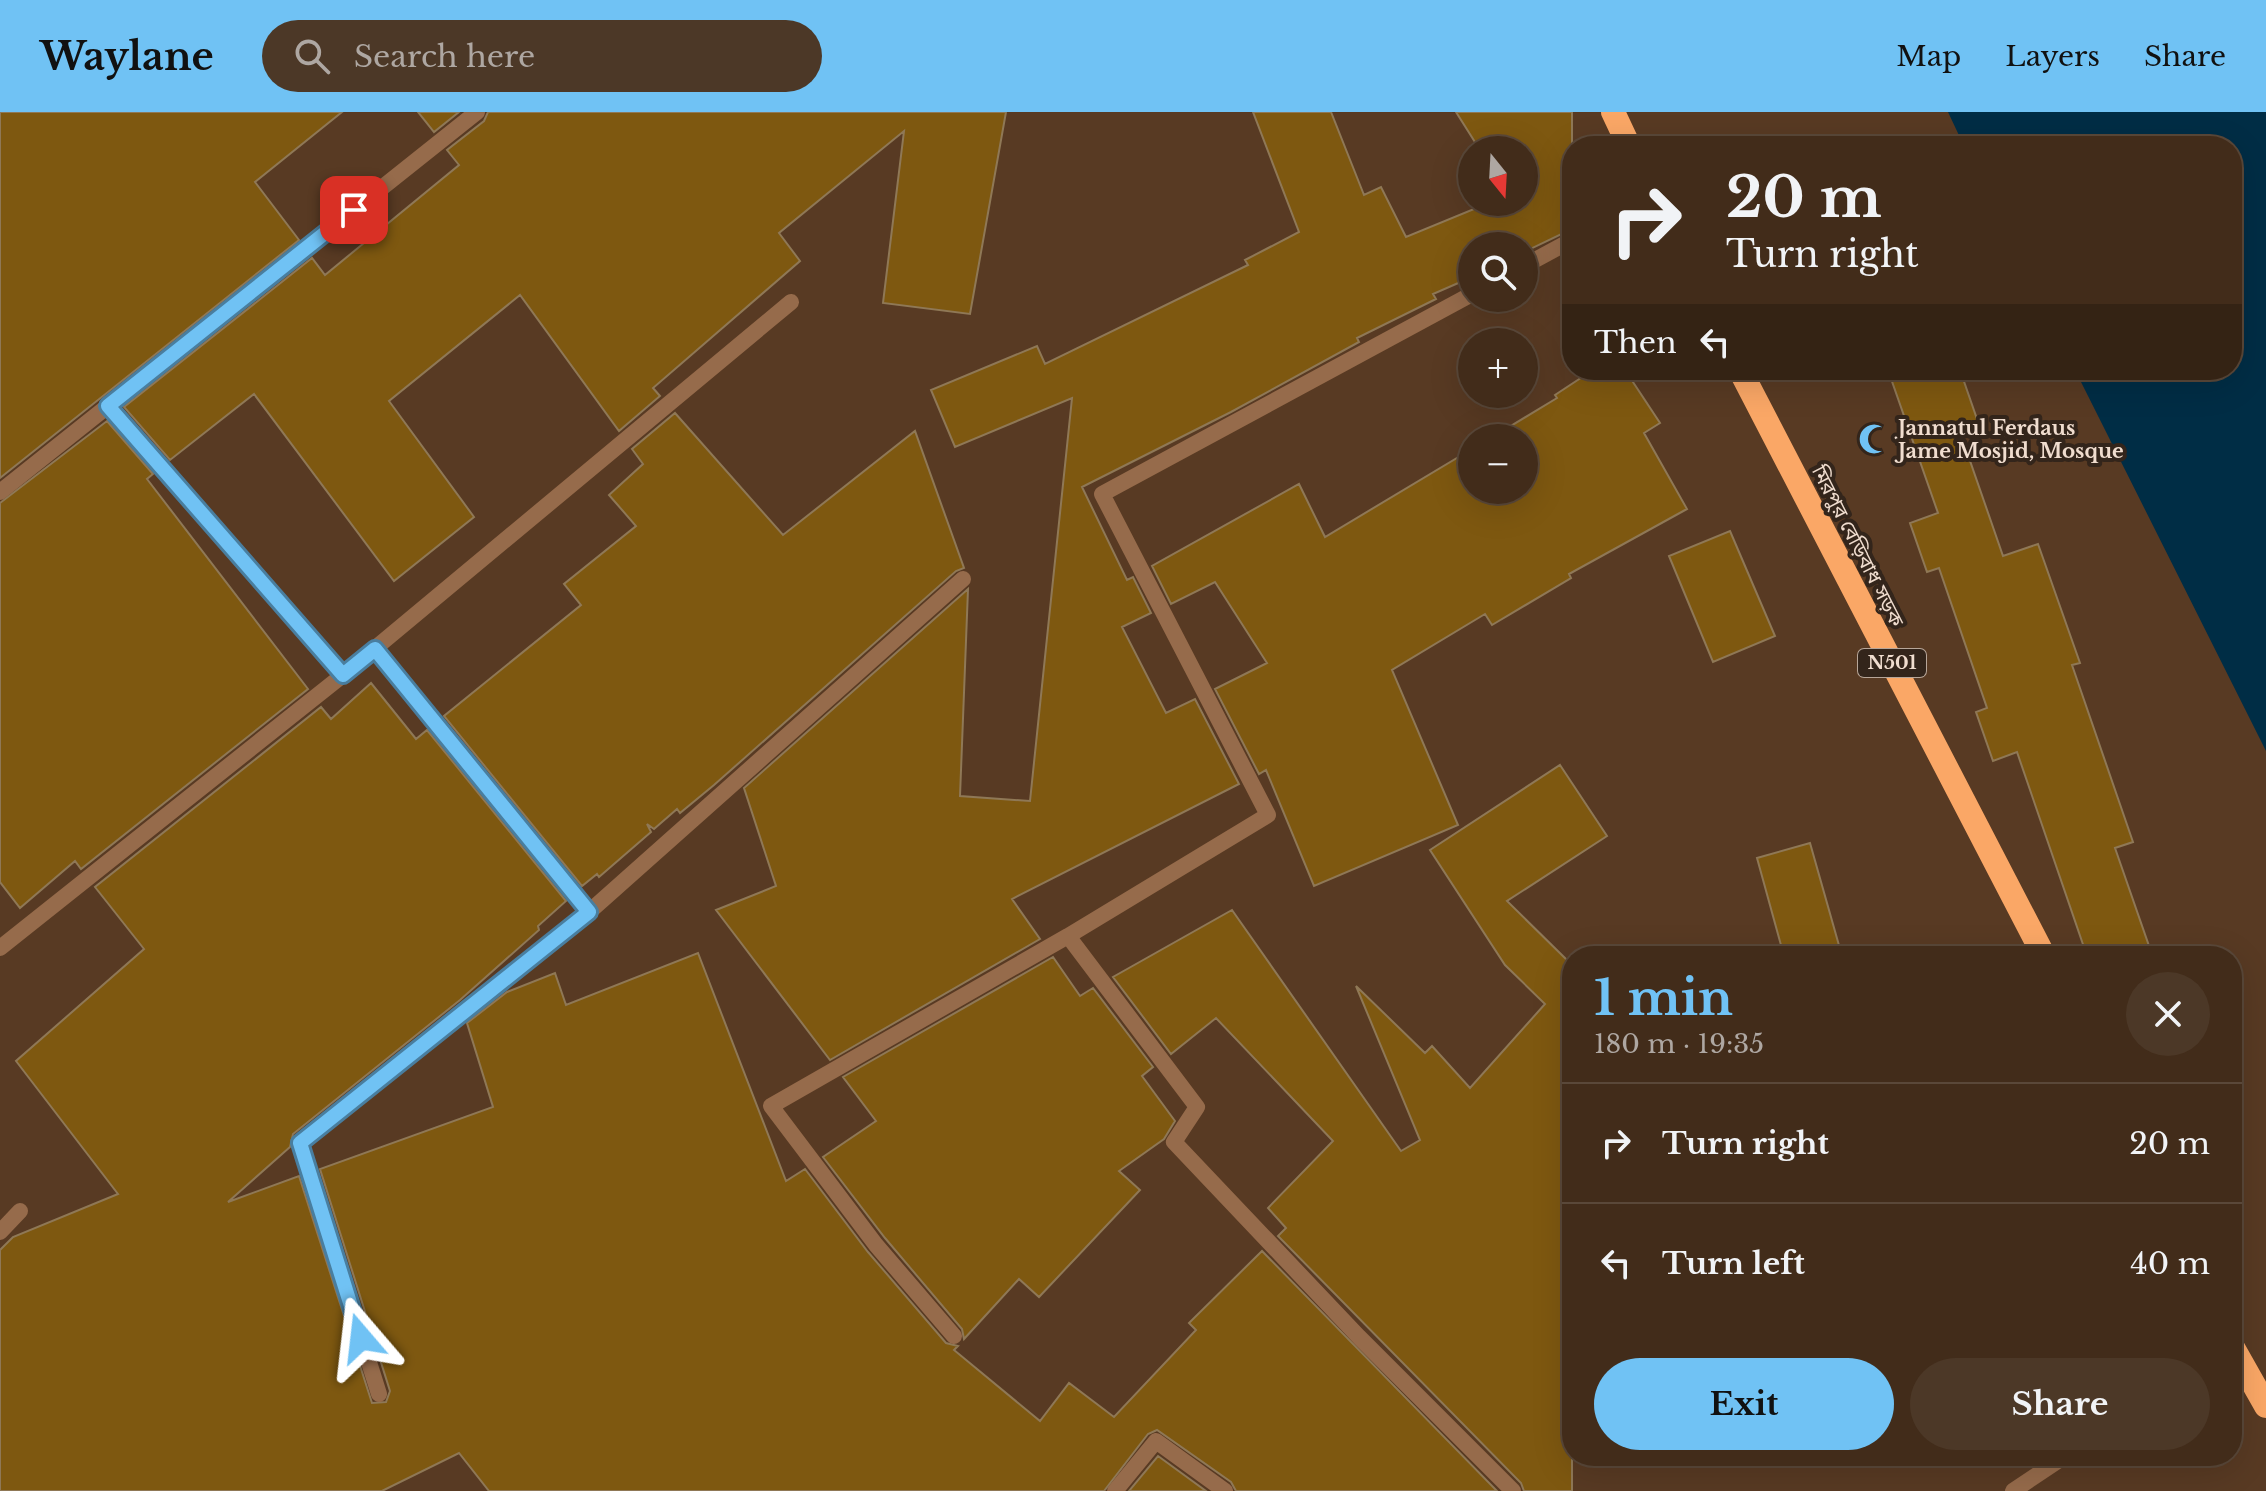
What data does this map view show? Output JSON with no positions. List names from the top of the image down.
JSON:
{
  "streets": {
    "highway": ["মিরপুর বেড়িবাধ সড়ক", "N501"]
  },
  "places": {
    "mosque": ["Jannatul Ferdaus Jame Mosjid, Mosque"]
  },
  "north": "bottom",
  "page": {
    "header": "Waylane",
    "search": "Search here",
    "nav": ["Map", "Layers", "Share"],
    "map_buttons": ["+", "−"],
    "turn": ["20 m", "Turn right"],
    "then": "Then",
    "heading": ["1 min", "180 m · 19:35"],
    "list": [
      {
        "name": "Turn right",
        "value": "20 m"
      },
      {
        "name": "Turn left",
        "value": "40 m"
      }
    ],
    "buttons": ["Exit", "Share"]
  }
}
